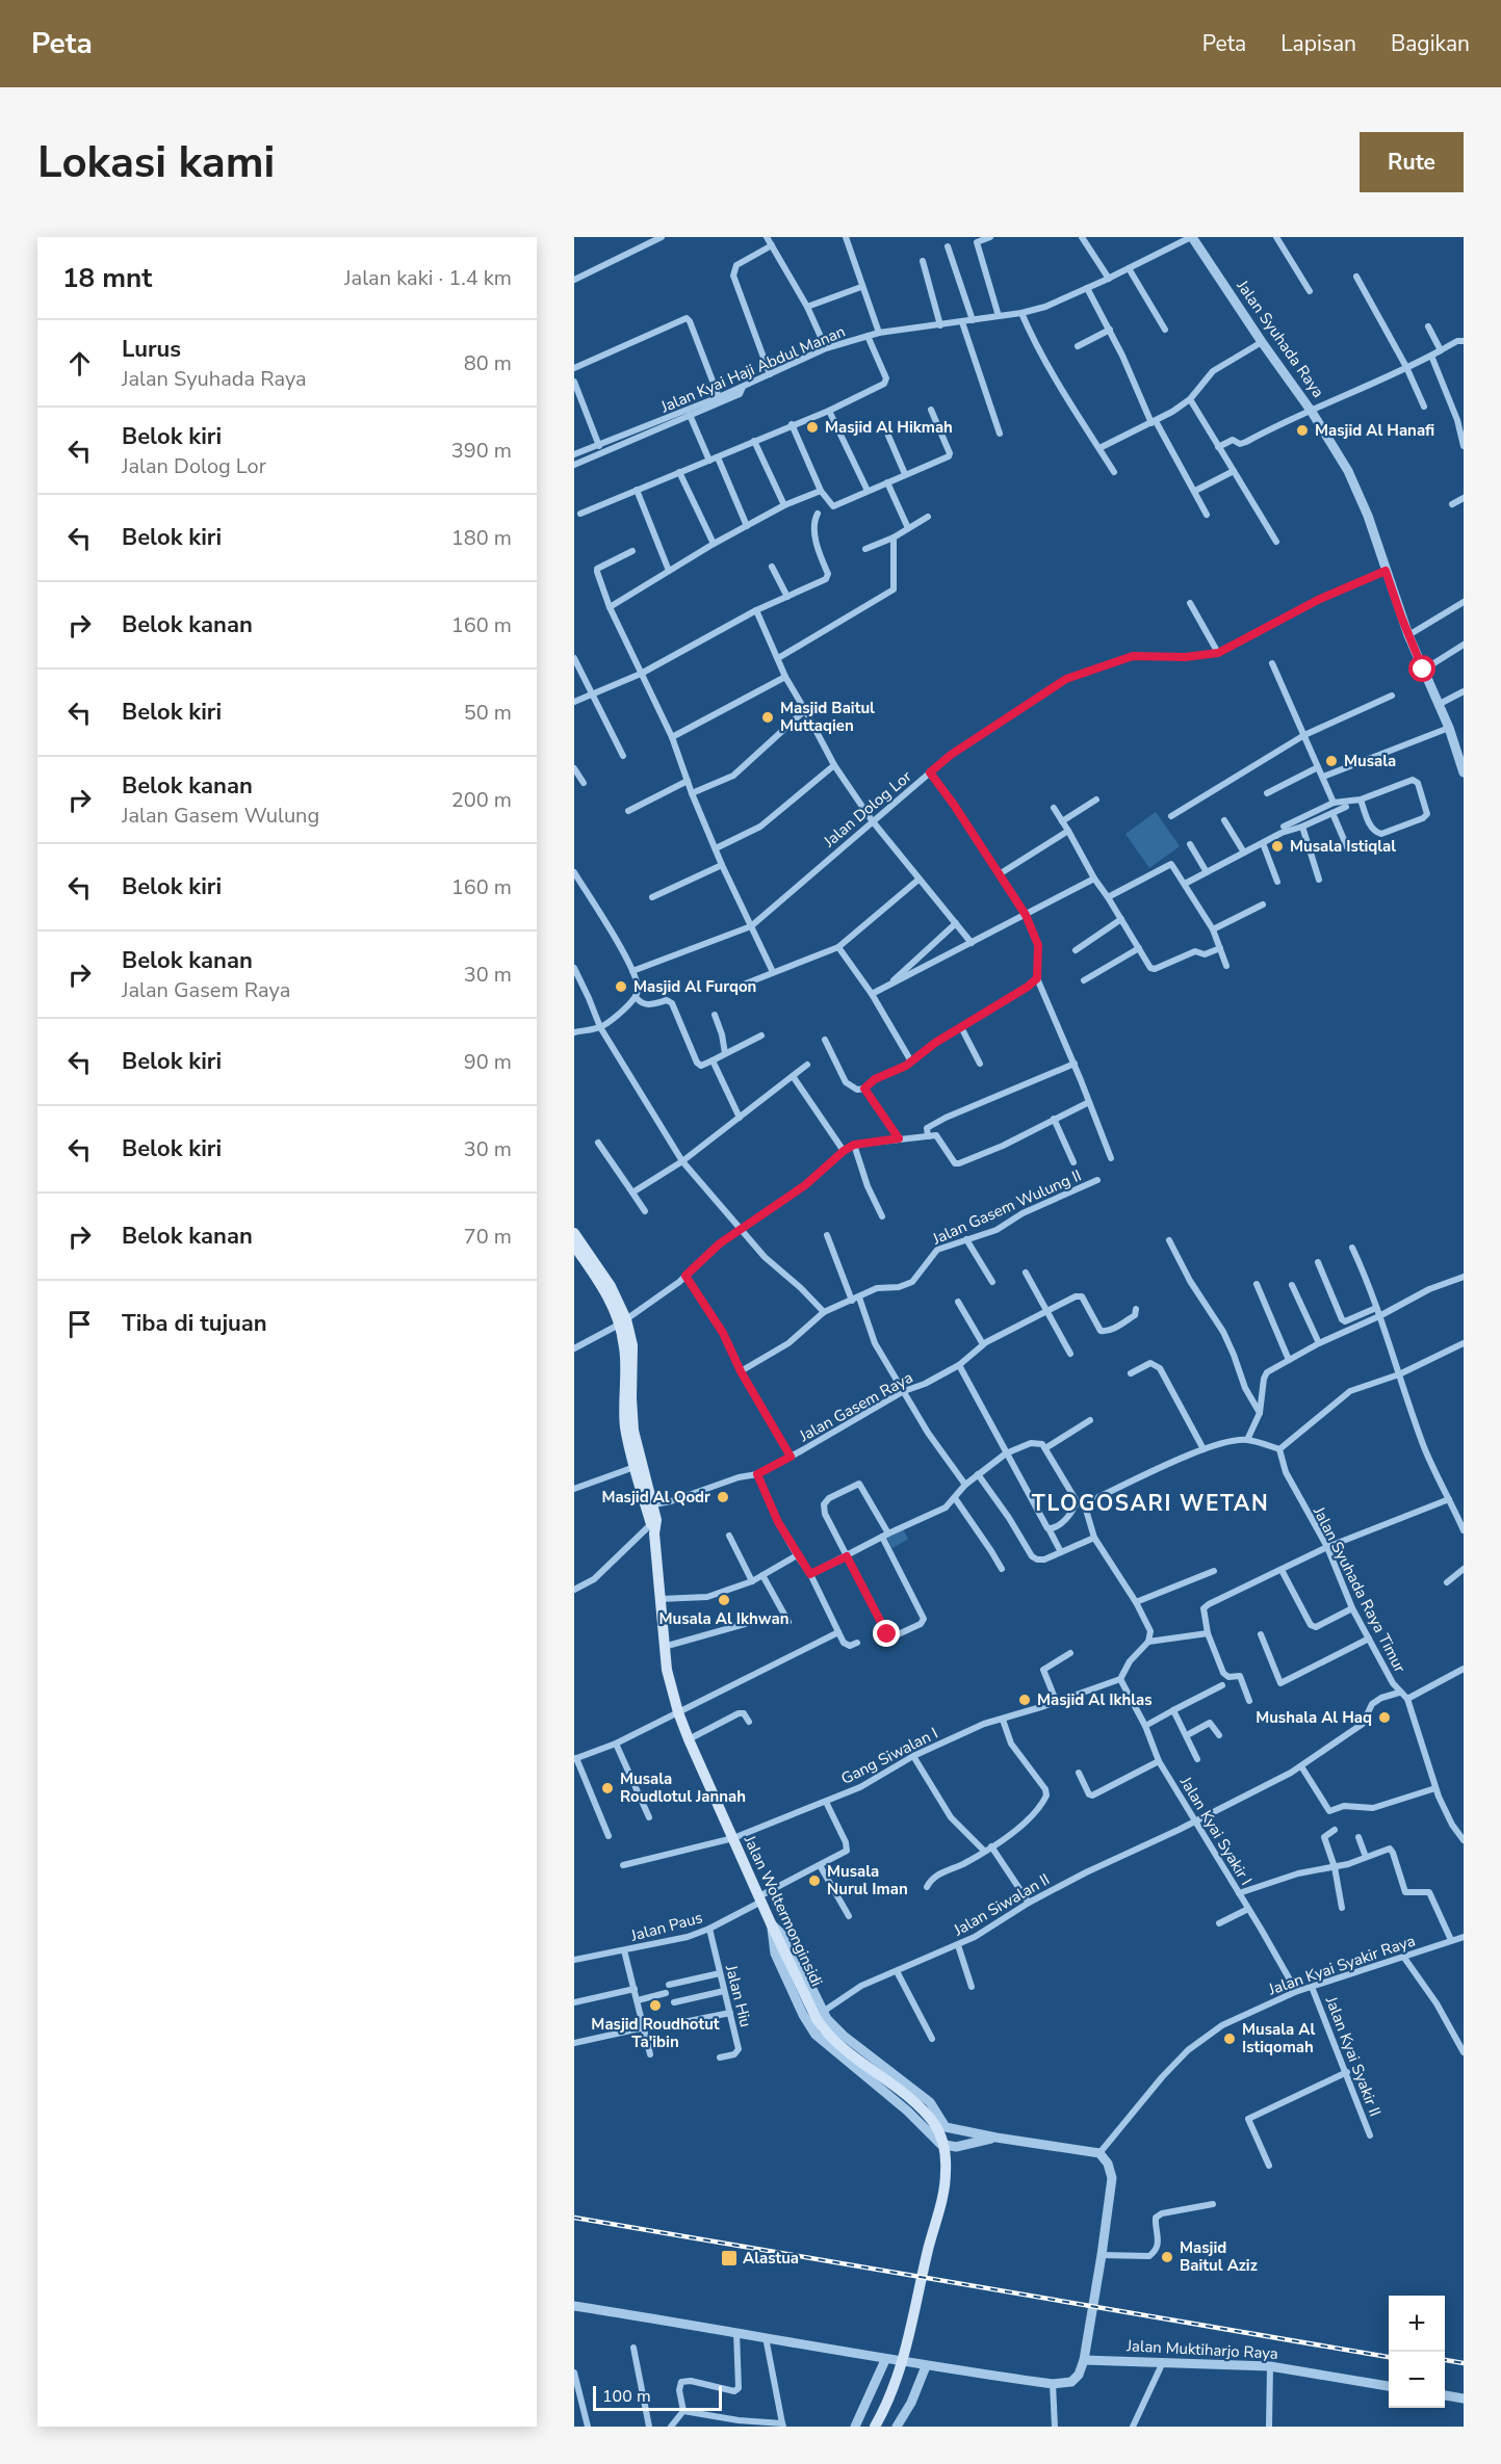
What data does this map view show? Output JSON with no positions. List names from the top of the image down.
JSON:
{
  "streets": {
    "main road": ["Jalan Woltermonginsidi"],
    "street": [
      "Jalan Syuhada Raya",
      "Jalan Kyai Haji Abdul Manan",
      "Jalan Dolog Lor",
      "Jalan Gasem Wulung II",
      "Jalan Gasem Raya",
      "Jalan Syuhada Raya Timur",
      "Gang Siwalan I",
      "Jalan Kyai Syakir I",
      "Jalan Siwalan II",
      "Jalan Paus",
      "Jalan Kyai Syakir Raya",
      "Jalan Hiu",
      "Jalan Kyai Syakir II",
      "Jalan Muktiharjo Raya"
    ]
  },
  "crossings": [
    ["Jalan Syuhada Raya", "Jalan Kyai Haji Abdul Manan"],
    ["Jalan Syuhada Raya", "Jalan Dolog Lor"],
    ["Jalan Gasem Raya", "Jalan Woltermonginsidi"],
    ["Jalan Syuhada Raya Timur", "Jalan Siwalan II"],
    ["Gang Siwalan I", "Jalan Kyai Syakir I"],
    ["Gang Siwalan I", "Jalan Woltermonginsidi"],
    ["Gang Siwalan I", "Jalan Paus"],
    ["Jalan Kyai Syakir I", "Jalan Siwalan II"],
    ["Jalan Kyai Syakir I", "Jalan Kyai Syakir Raya"],
    ["Jalan Woltermonginsidi", "Jalan Paus"],
    ["Jalan Paus", "Jalan Hiu"],
    ["Jalan Kyai Syakir Raya", "Jalan Kyai Syakir II"]
  ],
  "districts": ["TLOGOSARI WETAN"],
  "places": {
    "other": [
      "Masjid Al Hikmah",
      "Masjid Al Hanafi",
      "Masjid Baitul Muttaqien",
      "Musala",
      "Musala Istiqlal",
      "Masjid Al Furqon",
      "Masjid Al Qodr",
      "Musala Al Ikhwan",
      "Masjid Al Ikhlas",
      "Mushala Al Haq",
      "Musala Roudlotul Jannah",
      "Musala Nurul Iman",
      "Masjid Roudhotut Ta'ibin",
      "Musala Al Istiqomah",
      "Masjid Baitul Aziz"
    ],
    "transit": ["Alastua"]
  },
  "scale_bar": "100 m",
  "page": {
    "header": "Peta",
    "nav": ["Peta", "Lapisan", "Bagikan"],
    "buttons": "Rute",
    "title": "Lokasi kami",
    "heading": ["18 mnt", "Jalan kaki · 1.4 km"],
    "list": [
      ["Lurus", "Jalan Syuhada Raya", "80 m"],
      ["Belok kiri", "Jalan Dolog Lor", "390 m"],
      ["Belok kiri", "180 m"],
      ["Belok kanan", "160 m"],
      ["Belok kiri", "50 m"],
      ["Belok kanan", "Jalan Gasem Wulung", "200 m"],
      ["Belok kiri", "160 m"],
      ["Belok kanan", "Jalan Gasem Raya", "30 m"],
      ["Belok kiri", "90 m"],
      ["Belok kiri", "30 m"],
      ["Belok kanan", "70 m"],
      "Tiba di tujuan"
    ],
    "map_buttons": ["+", "−"],
    "scale": "100 m"
  }
}
